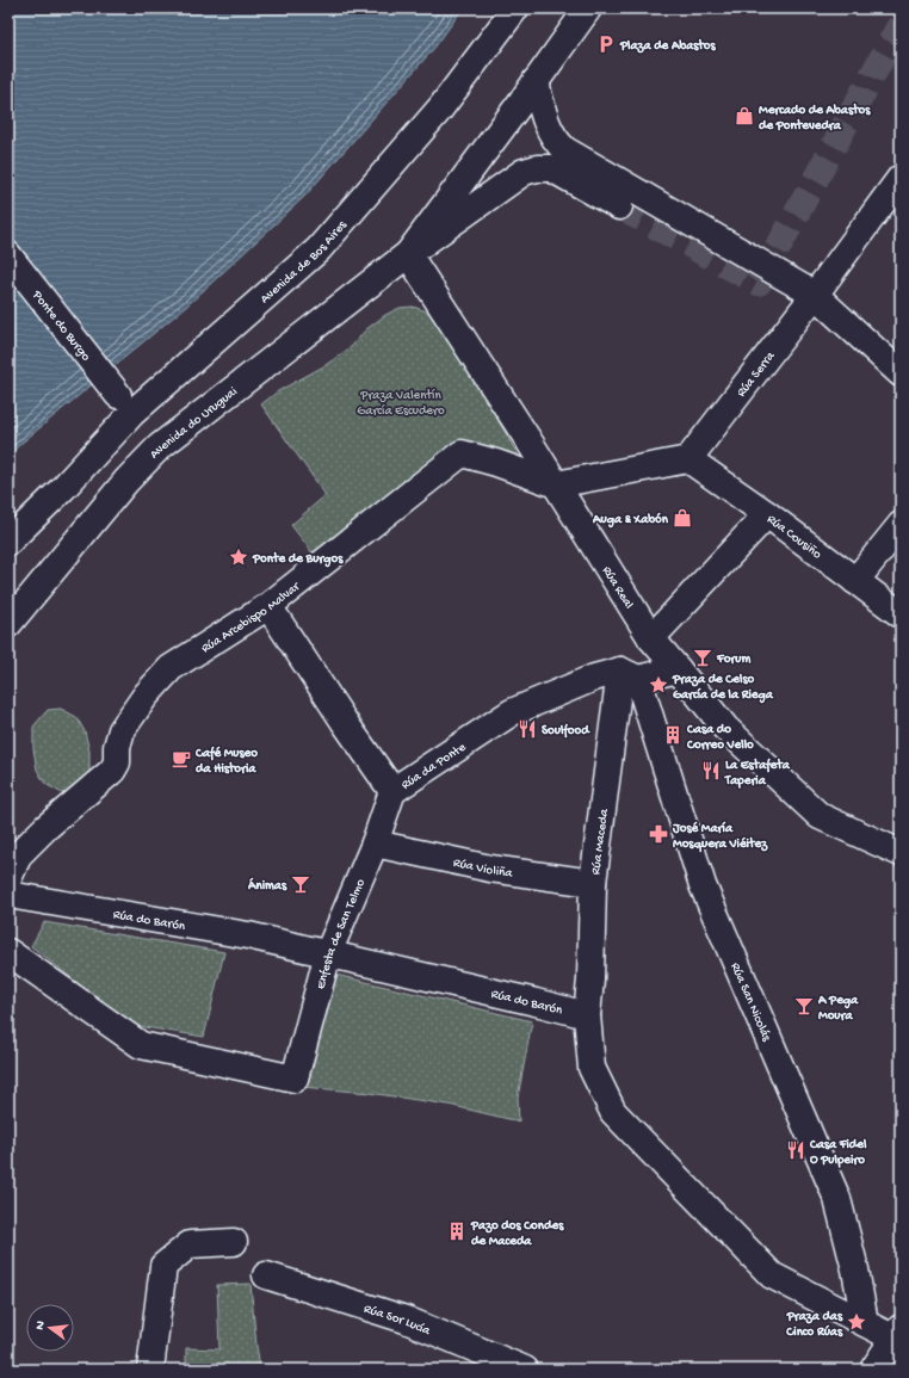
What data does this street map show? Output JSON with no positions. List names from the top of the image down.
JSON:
{
  "streets": {
    "main road": [
      "Avenida de Bos Aires",
      "Ponte do Burgo",
      "Rúa Serra",
      "Avenida do Uruguai",
      "Rúa Cousiño",
      "Rúa Real",
      "Rúa Arcebispo Malvar",
      "Rúa da Ponte",
      "Rúa Maceda",
      "Rúa Violiña",
      "Rúa do Barón",
      "Enfesta de San Telmo",
      "Rúa San Nicolás",
      "Rúa Sor Lucía"
    ]
  },
  "crossings": [
    ["Rúa Serra", "Rúa Cousiño"],
    ["Avenida do Uruguai", "Rúa Real"],
    ["Rúa Real", "Rúa Arcebispo Malvar"],
    ["Rúa Real", "Rúa da Ponte"],
    ["Rúa Arcebispo Malvar", "Rúa da Ponte"],
    ["Rúa da Ponte", "Rúa Maceda"],
    ["Rúa da Ponte", "Enfesta de San Telmo"],
    ["Rúa da Ponte", "Rúa San Nicolás"],
    ["Rúa Maceda", "Rúa Violiña"],
    ["Rúa Maceda", "Rúa do Barón"],
    ["Rúa Maceda", "Rúa San Nicolás"],
    ["Rúa Violiña", "Enfesta de San Telmo"],
    ["Rúa do Barón", "Enfesta de San Telmo"]
  ],
  "parks": ["Praza Valentín García Escudero"],
  "places": {
    "parking": ["Plaza de Abastos"],
    "shop": ["Mercado de Abastos de Pontevedra", "Auga & Xabón"],
    "place": ["Ponte de Burgos", "Praza de Celso García de la Riega", "Praza das Cinco Rúas"],
    "bar": ["Forum", "Ánimas", "A Pega Moura"],
    "restaurant": ["Soulfood", "La Estafeta Taperia", "Casa Fidel O Pulpeiro"],
    "building": ["Casa do Correo Vello", "Pazo dos Condes de Maceda"],
    "cafe": ["Café Museo da Historia"],
    "pharmacy": ["José María Mosquera Viéitez"]
  },
  "north": "left"
}
